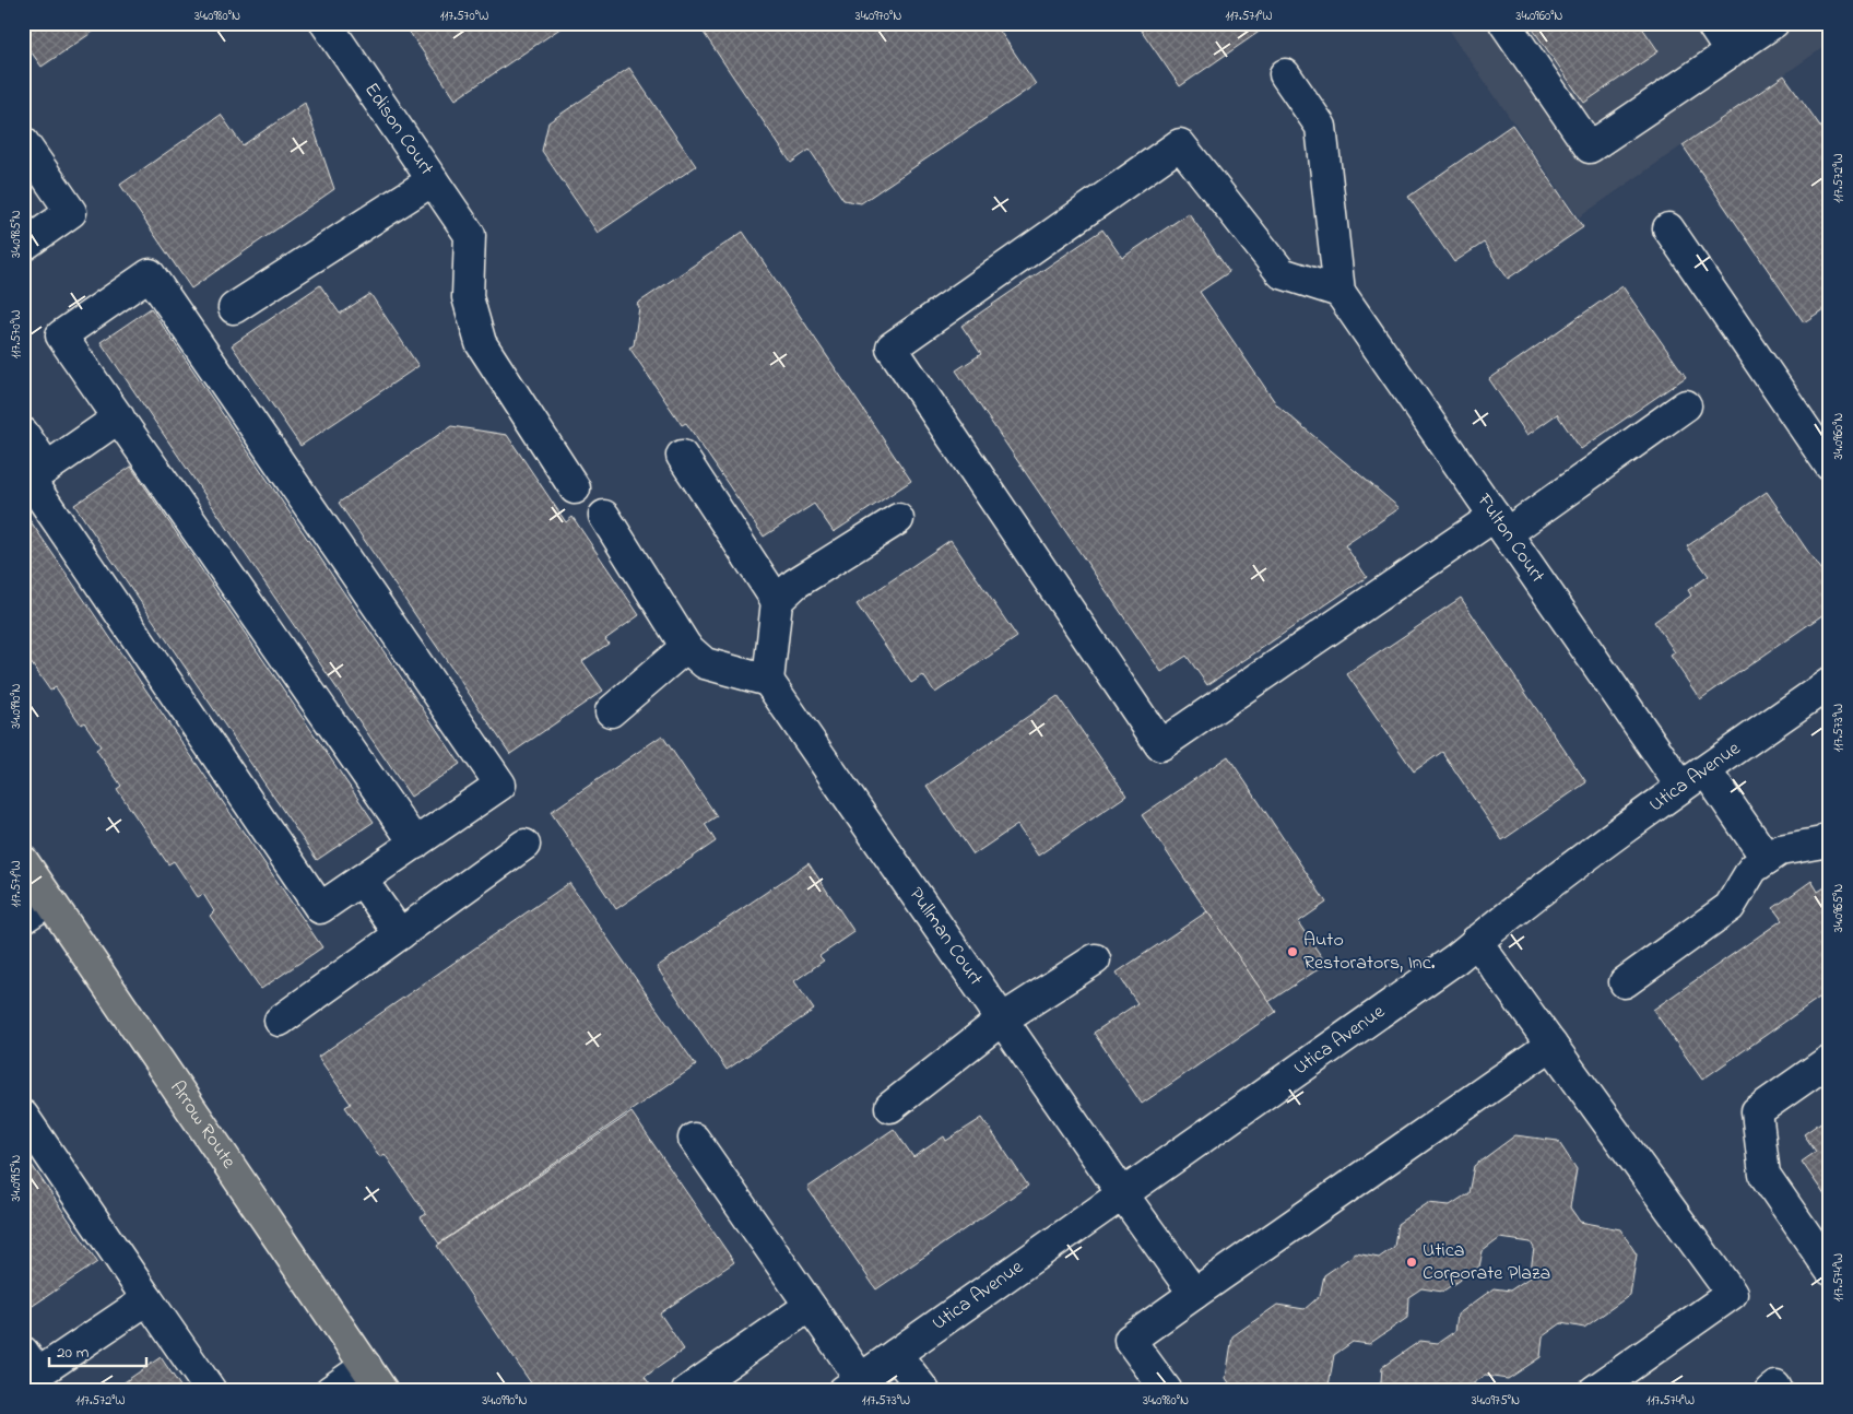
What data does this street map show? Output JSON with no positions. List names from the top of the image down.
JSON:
{
  "streets": {
    "main road": ["Arrow Route"],
    "street": [
      "Edison Court",
      "Fulton Court",
      "Utica Avenue",
      "Pullman Court"
    ]
  },
  "crossings": [
    ["Fulton Court", "Utica Avenue"],
    ["Utica Avenue", "Pullman Court"]
  ],
  "places": ["Auto Restorators, Inc.", "Utica Corporate Plaza"],
  "scale_bar": "20 m",
  "coordinates": [
    "34.0980°N",
    "117.570°W",
    "34.0970°N",
    "117.571°W",
    "34.0960°N",
    "117.572°W",
    "34.0985°N",
    "34.0990°N",
    "117.573°W",
    "34.0965°N",
    "34.0995°N",
    "117.574°W",
    "34.0975°N"
  ]
}
